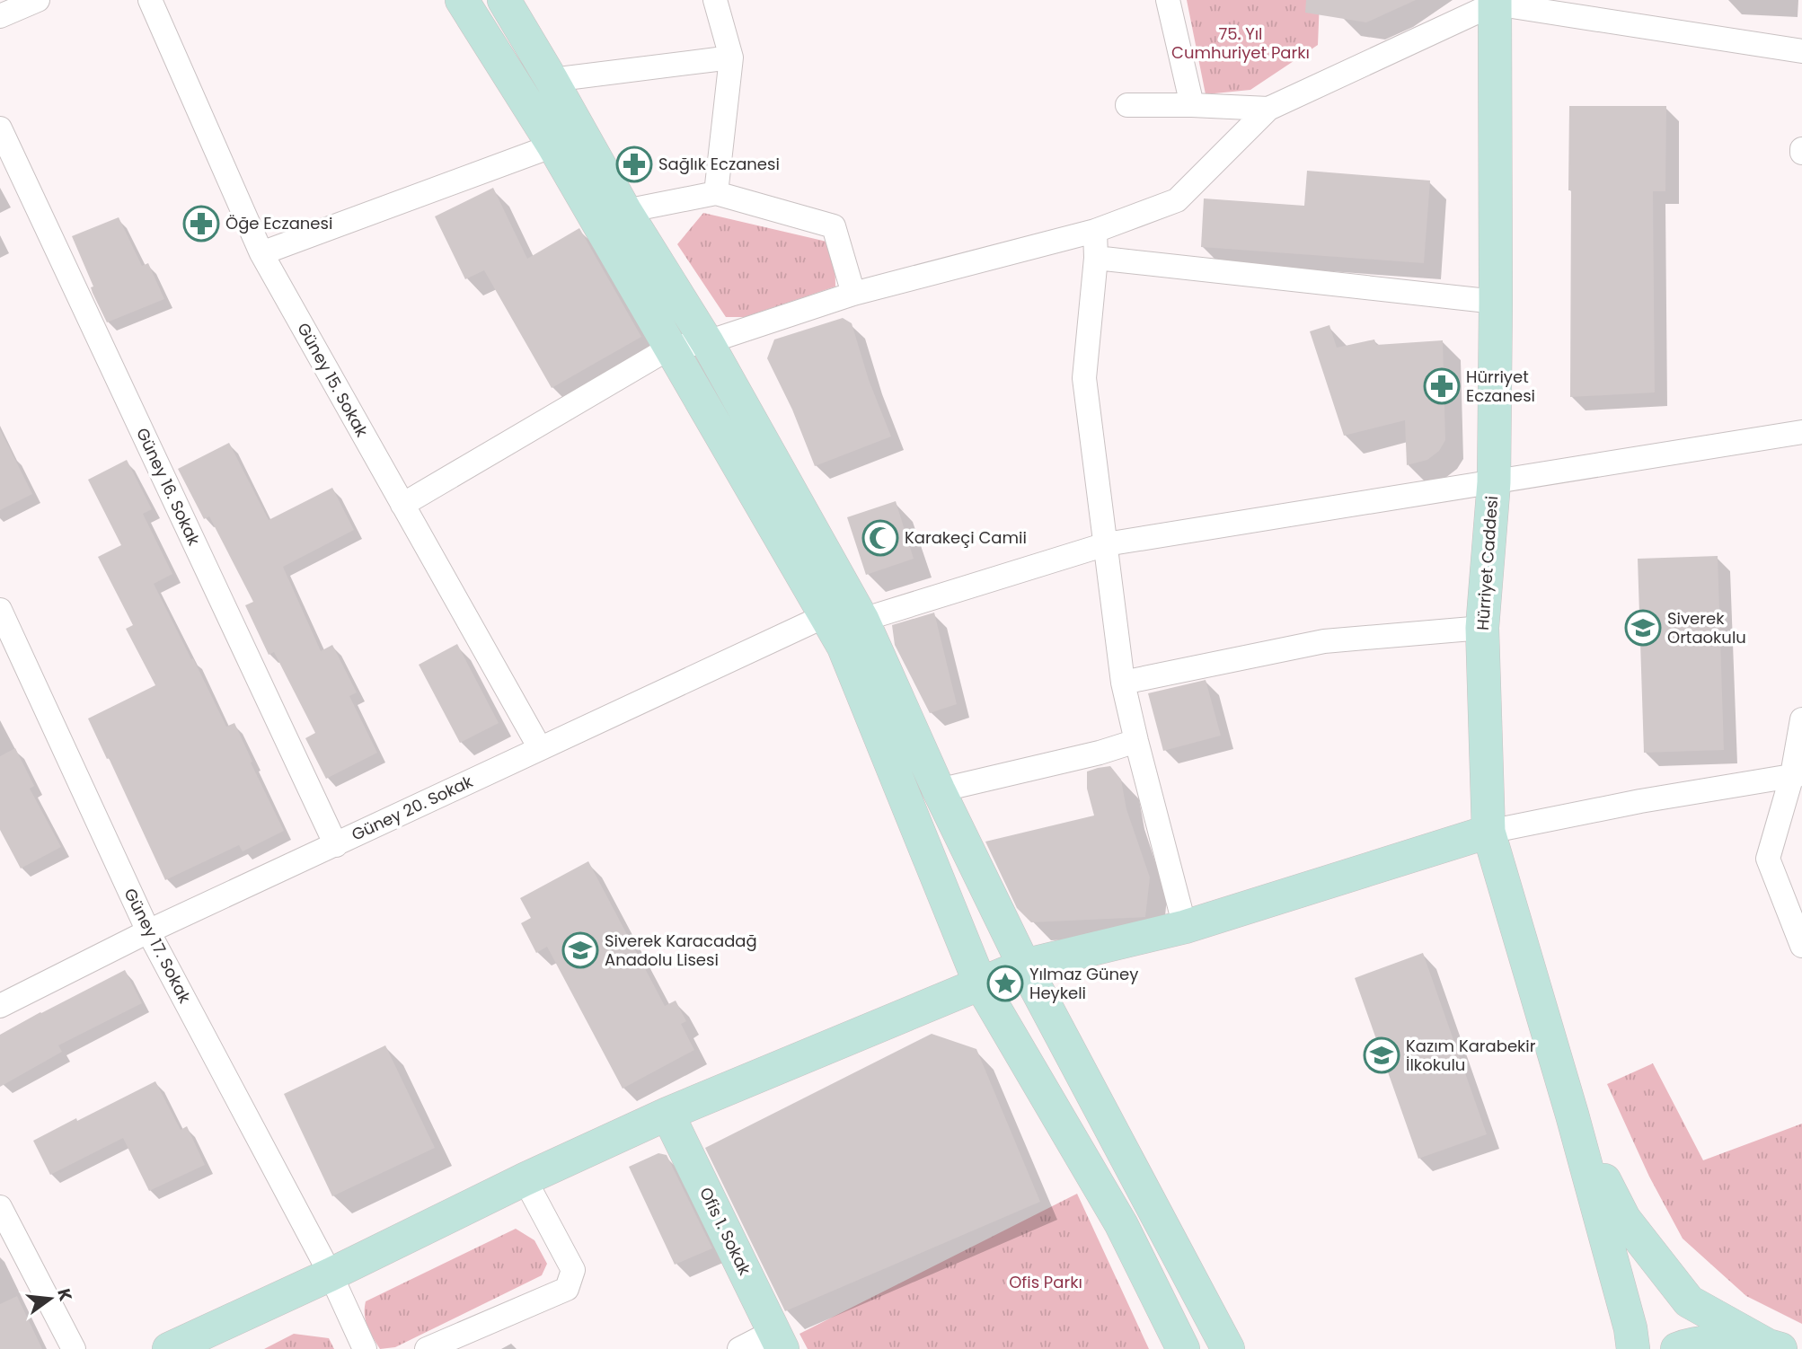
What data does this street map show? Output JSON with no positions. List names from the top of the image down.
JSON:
{
  "streets": {
    "main road": ["Hürriyet Caddesi", "Ofis 1. Sokak"],
    "street": [
      "Güney 15. Sokak",
      "Güney 16. Sokak",
      "Güney 20. Sokak",
      "Güney 17. Sokak"
    ]
  },
  "crossings": [
    ["Güney 15. Sokak", "Güney 20. Sokak"],
    ["Güney 16. Sokak", "Güney 20. Sokak"],
    ["Güney 20. Sokak", "Güney 17. Sokak"]
  ],
  "parks": ["75. Yıl Cumhuriyet Parkı", "Ofis Parkı"],
  "places": {
    "pharmacy": ["Sağlık Eczanesi", "Öğe Eczanesi", "Hürriyet Eczanesi"],
    "mosque": ["Karakeçi Camii"],
    "school or university": ["Siverek Ortaokulu", "Siverek Karacadağ Anadolu Lisesi", "Kazım Karabekir İlkokulu"],
    "place": ["Yılmaz Güney Heykeli"]
  },
  "north": "right"
}
